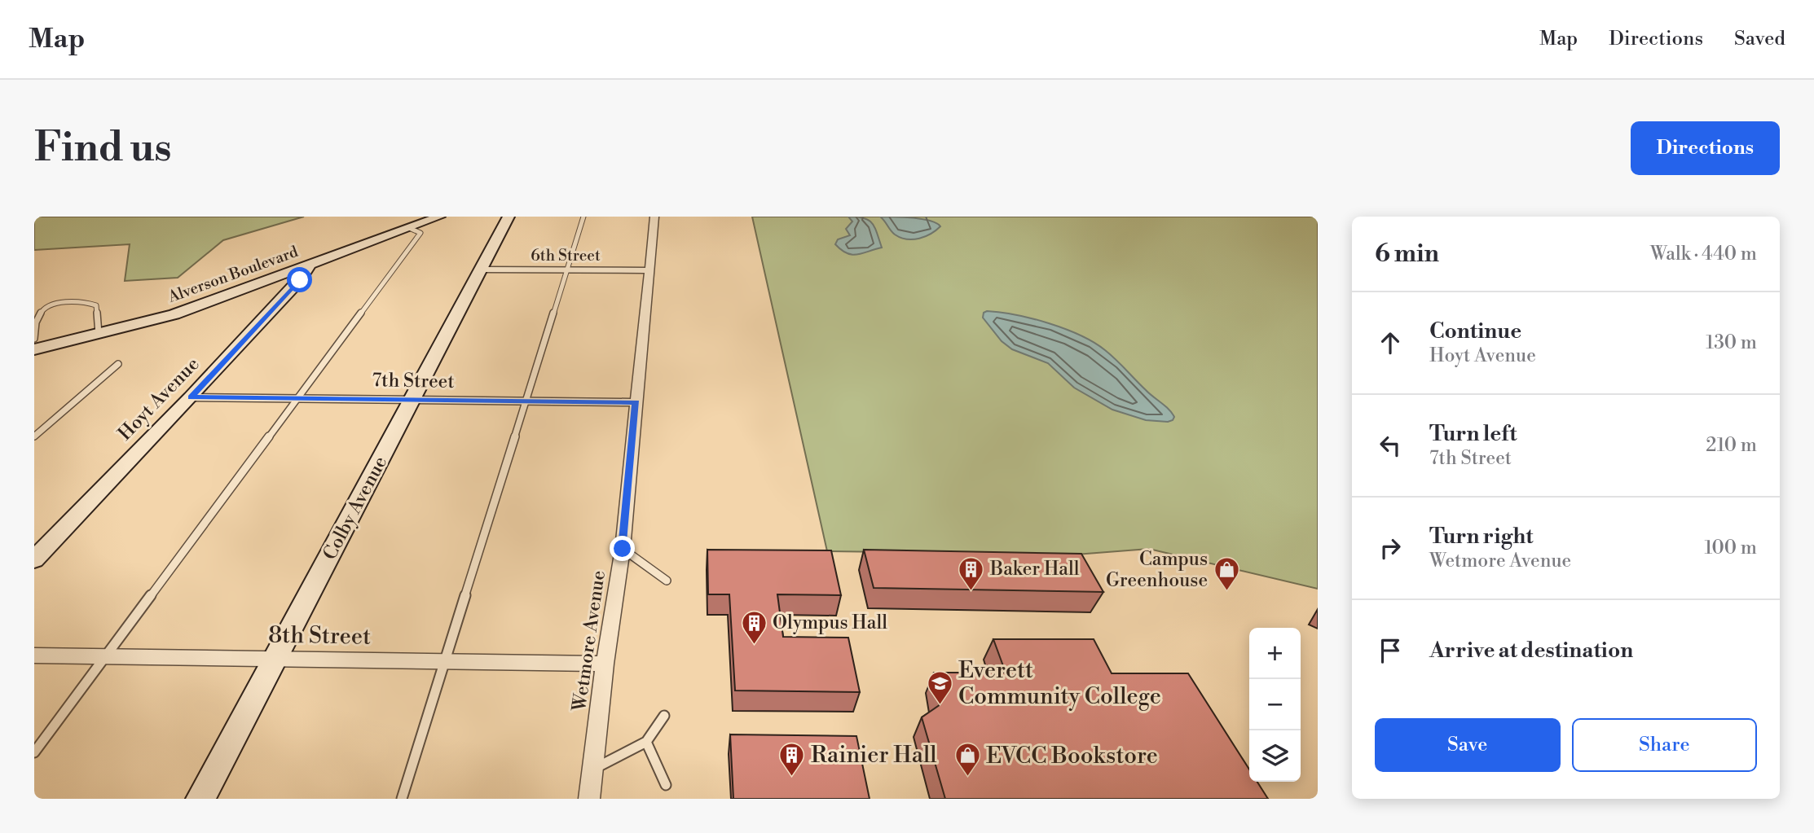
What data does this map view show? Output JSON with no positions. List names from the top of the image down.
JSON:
{
  "streets": {
    "street": [
      "6th Street",
      "Alverson Boulevard",
      "7th Street",
      "Hoyt Avenue",
      "Colby Avenue",
      "8th Street",
      "Wetmore Avenue"
    ]
  },
  "crossings": [
    ["6th Street", "Colby Avenue"],
    ["6th Street", "Wetmore Avenue"],
    ["Alverson Boulevard", "Hoyt Avenue"],
    ["7th Street", "Hoyt Avenue"],
    ["7th Street", "Colby Avenue"],
    ["7th Street", "Wetmore Avenue"],
    ["Colby Avenue", "8th Street"],
    ["8th Street", "Wetmore Avenue"]
  ],
  "places": {
    "building": ["Baker Hall", "Olympus Hall", "Rainier Hall"],
    "shop": ["Campus Greenhouse", "EVCC Bookstore"],
    "school or university": ["Everett Community College"]
  },
  "page": {
    "header": "Map",
    "nav": ["Map", "Directions", "Saved"],
    "buttons": [
      "Directions",
      ["Save", "Share"]
    ],
    "title": "Find us",
    "heading": ["6 min", "Walk · 440 m"],
    "list": [
      ["Continue", "Hoyt Avenue", "130 m"],
      ["Turn left", "7th Street", "210 m"],
      ["Turn right", "Wetmore Avenue", "100 m"],
      "Arrive at destination"
    ],
    "map_buttons": ["+", "−"]
  }
}
